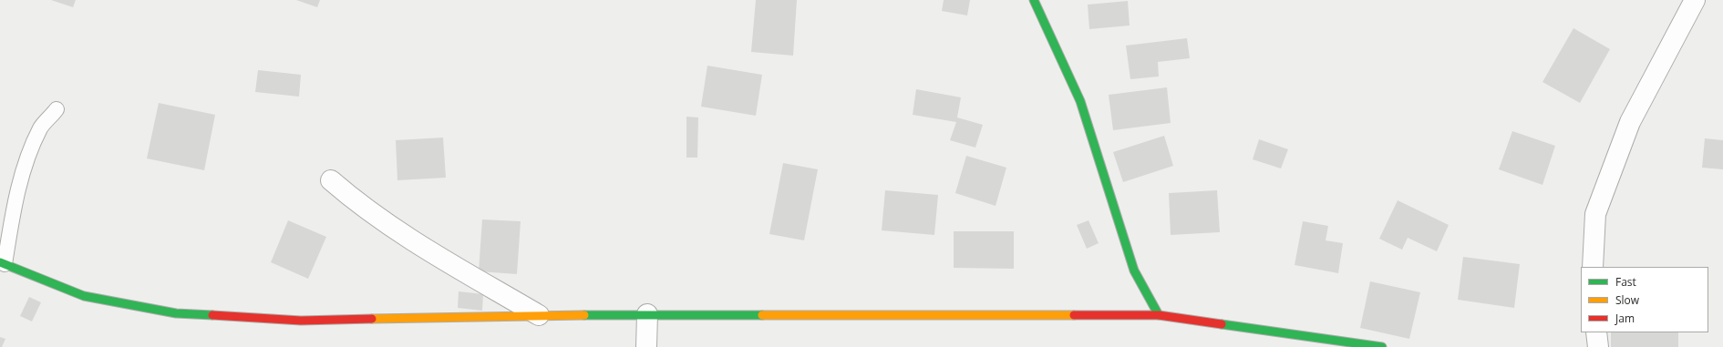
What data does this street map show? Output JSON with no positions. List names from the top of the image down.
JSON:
{
  "legend": ["Fast", "Slow", "Jam"]
}
